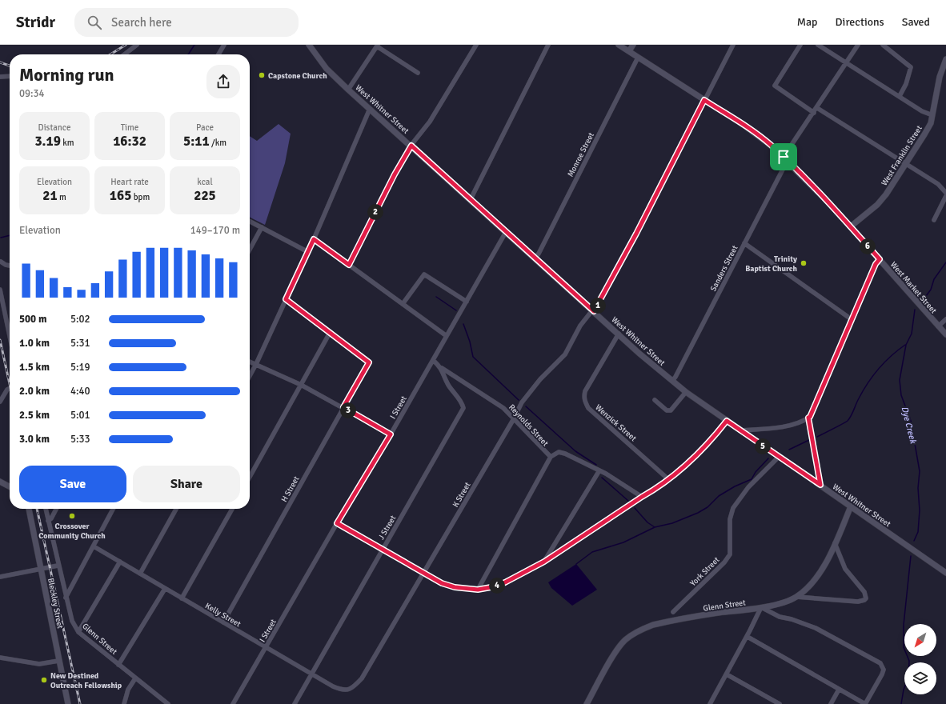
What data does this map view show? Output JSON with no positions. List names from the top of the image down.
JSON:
{
  "streets": {
    "street": [
      "West Whitner Street",
      "Monroe Street",
      "West Franklin Street",
      "Sanders Street",
      "West Market Street",
      "I Street",
      "Wenzick Street",
      "Reynolds Street",
      "H Street",
      "K Street",
      "J Street",
      "York Street",
      "Bleckley Street",
      "Glenn Street",
      "Kelly Street"
    ]
  },
  "crossings": [
    ["West Whitner Street", "Monroe Street"],
    ["West Whitner Street", "Sanders Street"],
    ["West Whitner Street", "I Street"],
    ["West Whitner Street", "Wenzick Street"],
    ["West Whitner Street", "K Street"],
    ["West Whitner Street", "York Street"],
    ["West Whitner Street", "Glenn Street"],
    ["Monroe Street", "West Market Street"],
    ["West Franklin Street", "West Market Street"],
    ["Sanders Street", "West Market Street"],
    ["West Market Street", "K Street"],
    ["I Street", "J Street"],
    ["I Street", "Kelly Street"],
    ["Reynolds Street", "K Street"],
    ["Reynolds Street", "J Street"],
    ["H Street", "Kelly Street"],
    ["K Street", "Kelly Street"],
    ["J Street", "Kelly Street"]
  ],
  "water": ["Dye Creek"],
  "places": [
    "Capstone Church",
    "Trinity Baptist Church",
    "Crossover Community Church",
    "New Destined Outreach Fellowship"
  ],
  "north": "bottom left",
  "page": {
    "header": "Stridr",
    "search": "Search here",
    "nav": ["Map", "Directions", "Saved"],
    "heading": ["Morning run", "09:34"],
    "stats": [
      ["Distance", "3.19 km"],
      ["Time", "16:32"],
      ["Pace", "5:11 /km"],
      ["Elevation", "21 m"],
      ["Heart rate", "165 bpm"],
      ["kcal", "225"]
    ],
    "pins": [
      "2",
      "6",
      "1",
      "3",
      "5",
      "4"
    ],
    "chart": ["Elevation", "149–170 m"],
    "list": [
      {
        "name": "500 m",
        "note": "5:02"
      },
      {
        "name": "1.0 km",
        "note": "5:31"
      },
      {
        "name": "1.5 km",
        "note": "5:19"
      },
      {
        "name": "2.0 km",
        "note": "4:40"
      },
      {
        "name": "2.5 km",
        "note": "5:01"
      },
      {
        "name": "3.0 km",
        "note": "5:33"
      }
    ],
    "buttons": ["Save", "Share"]
  }
}
